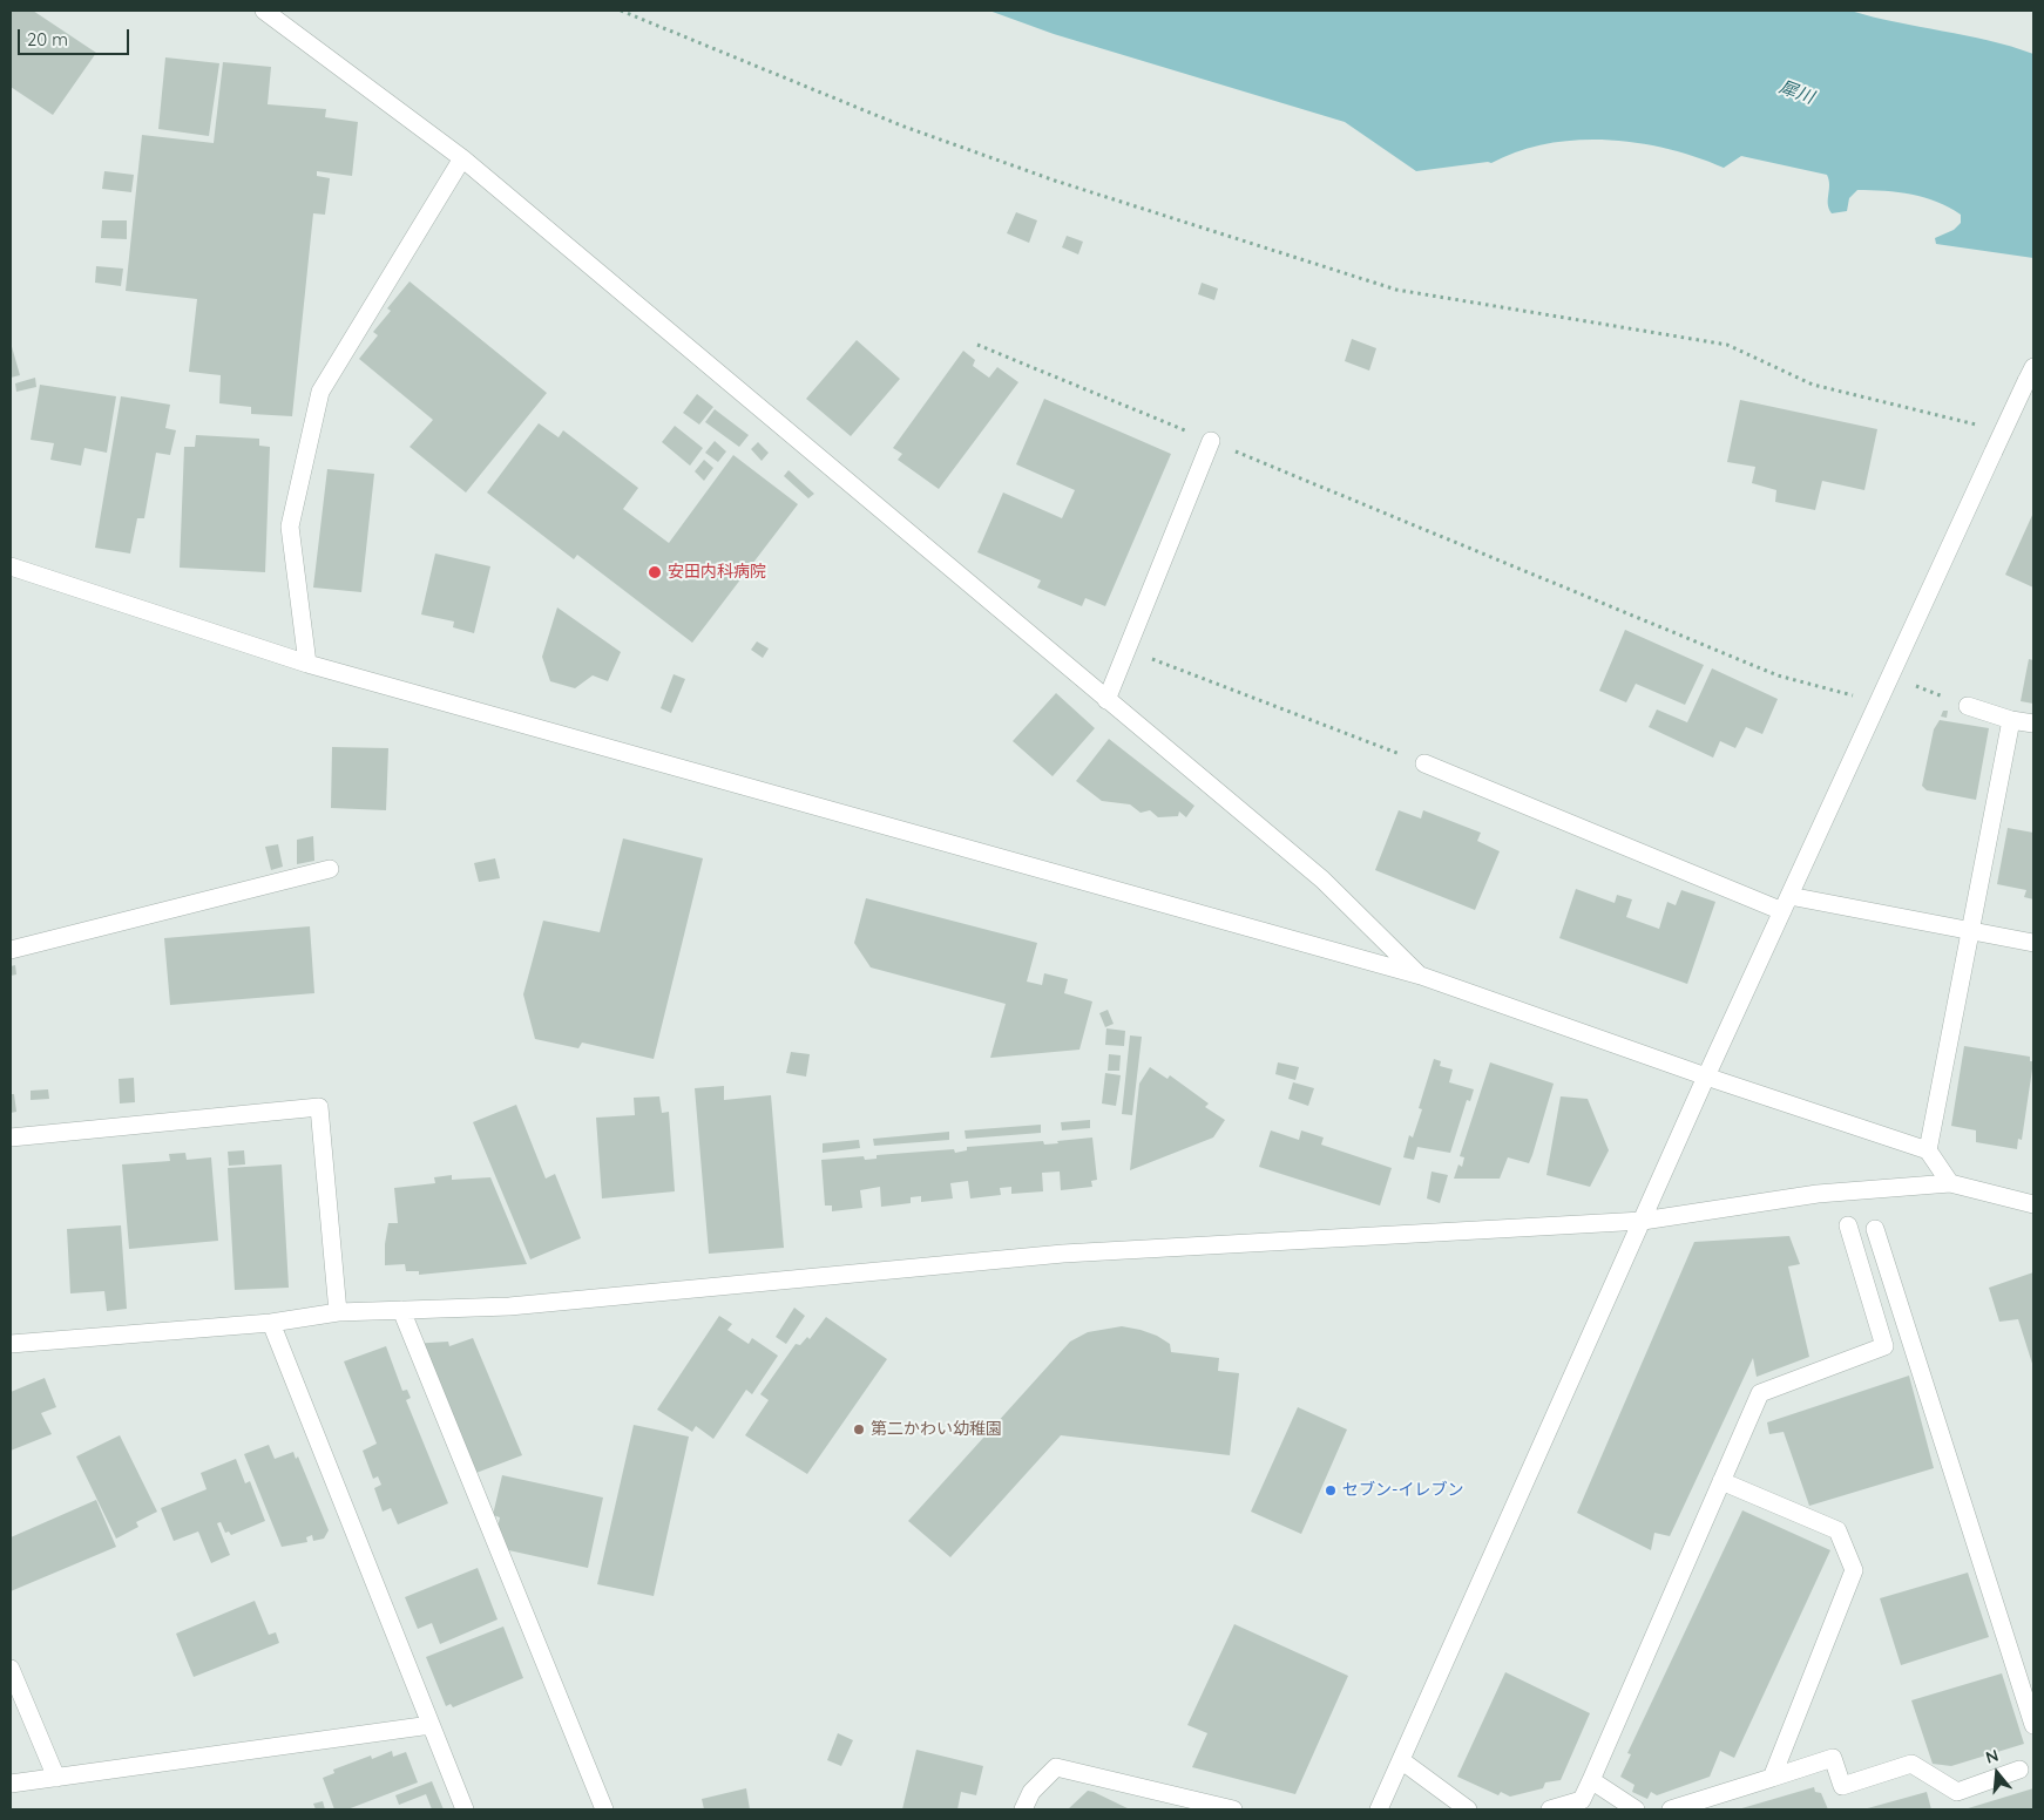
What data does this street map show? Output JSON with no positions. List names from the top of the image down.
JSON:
{
  "water": ["犀川"],
  "places": ["安田内科病院", "第二かわい幼稚園", "セブン-イレブン"],
  "scale_bar": "20 m",
  "north": "top"
}
